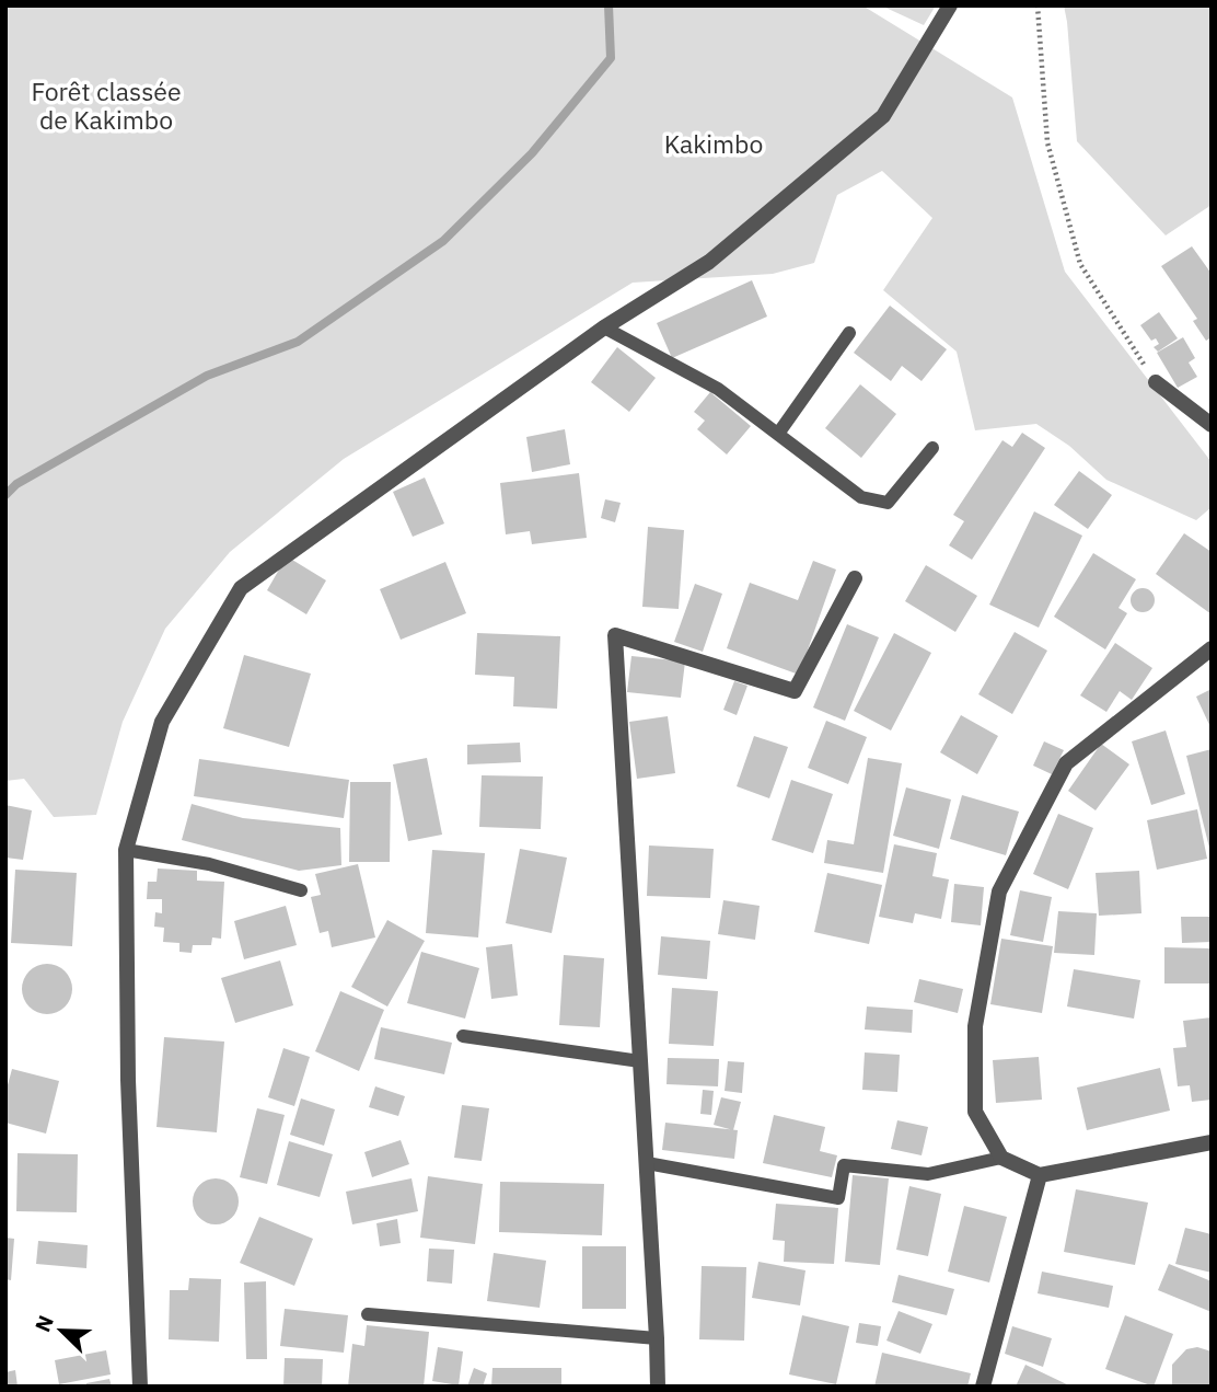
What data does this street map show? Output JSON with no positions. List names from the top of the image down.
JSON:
{
  "parks": ["Forêt classée de Kakimbo", "Kakimbo"],
  "north": "top left"
}
